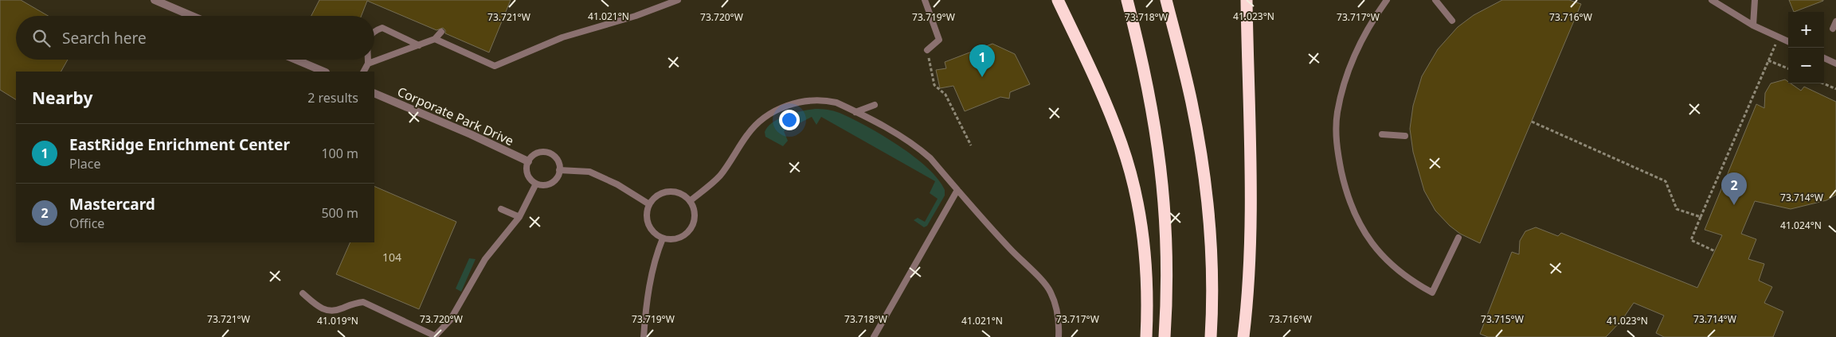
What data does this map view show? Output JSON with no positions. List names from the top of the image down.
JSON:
{
  "streets": {
    "street": ["Corporate Park Drive"]
  },
  "house_numbers": ["104"],
  "page": {
    "map_buttons": ["+", "−"],
    "search": "Search here",
    "pins": ["1", "2"],
    "heading": ["Nearby", "2 results"],
    "list": [
      {
        "mark": "1",
        "name": "EastRidge Enrichment Center",
        "note": "Place",
        "value": "100 m"
      },
      {
        "mark": "2",
        "name": "Mastercard",
        "note": "Office",
        "value": "500 m"
      }
    ]
  },
  "coordinates": [
    "41.021°N",
    "41.023°N",
    "73.720°W",
    "73.719°W",
    "73.717°W",
    "73.716°W",
    "73.721°W",
    "73.718°W",
    "73.714°W",
    "41.024°N",
    "73.715°W",
    "41.019°N"
  ]
}
